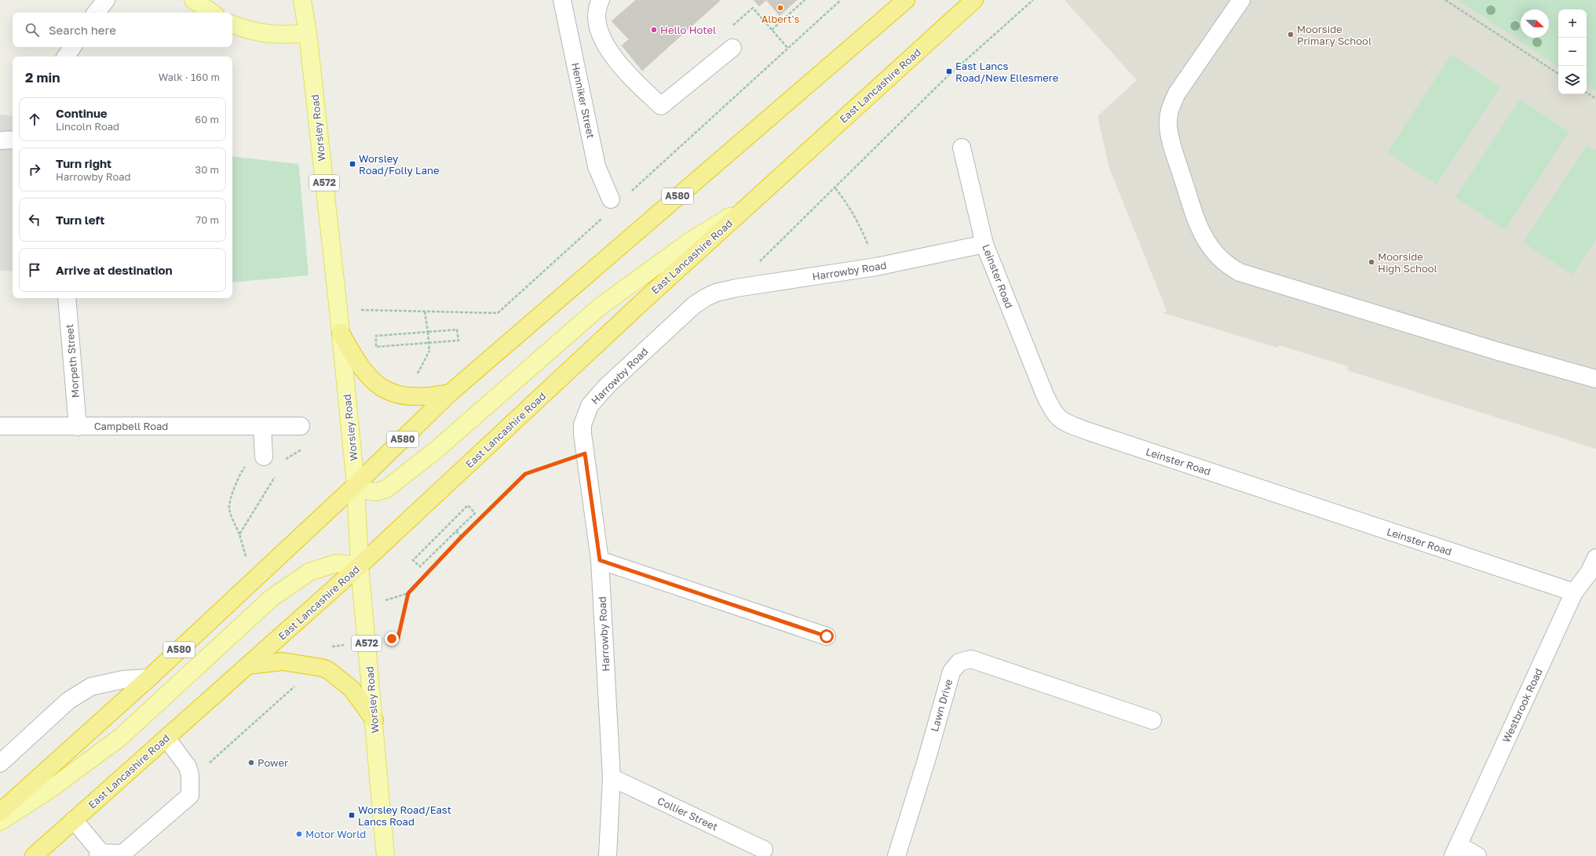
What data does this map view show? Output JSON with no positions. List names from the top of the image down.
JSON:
{
  "streets": {
    "highway": ["East Lancashire Road", "A580"],
    "main road": ["Worsley Road", "A572"],
    "street": [
      "Henniker Street",
      "Harrowby Road",
      "Leinster Road",
      "Morpeth Street",
      "Campbell Road",
      "Lawn Drive",
      "Westbrook Road",
      "Collier Street"
    ]
  },
  "crossings": [
    ["East Lancashire Road", "Worsley Road"],
    ["Worsley Road", "A580"],
    ["Harrowby Road", "Leinster Road"],
    ["Harrowby Road", "Collier Street"],
    ["Leinster Road", "Westbrook Road"],
    ["Morpeth Street", "Campbell Road"]
  ],
  "places": {
    "other": [
      "Albert's",
      "Hello Hotel",
      "Moorside Primary School",
      "Moorside High School",
      "Power",
      "Motor World"
    ],
    "transit": ["East Lancs Road/New Ellesmere", "Worsley Road/Folly Lane", "Worsley Road/East Lancs Road"]
  },
  "north": "right",
  "page": {
    "map_buttons": ["+", "−"],
    "search": "Search here",
    "heading": ["2 min", "Walk · 160 m"],
    "list": [
      ["Continue", "Lincoln Road", "60 m"],
      ["Turn right", "Harrowby Road", "30 m"],
      ["Turn left", "70 m"],
      "Arrive at destination"
    ]
  }
}
